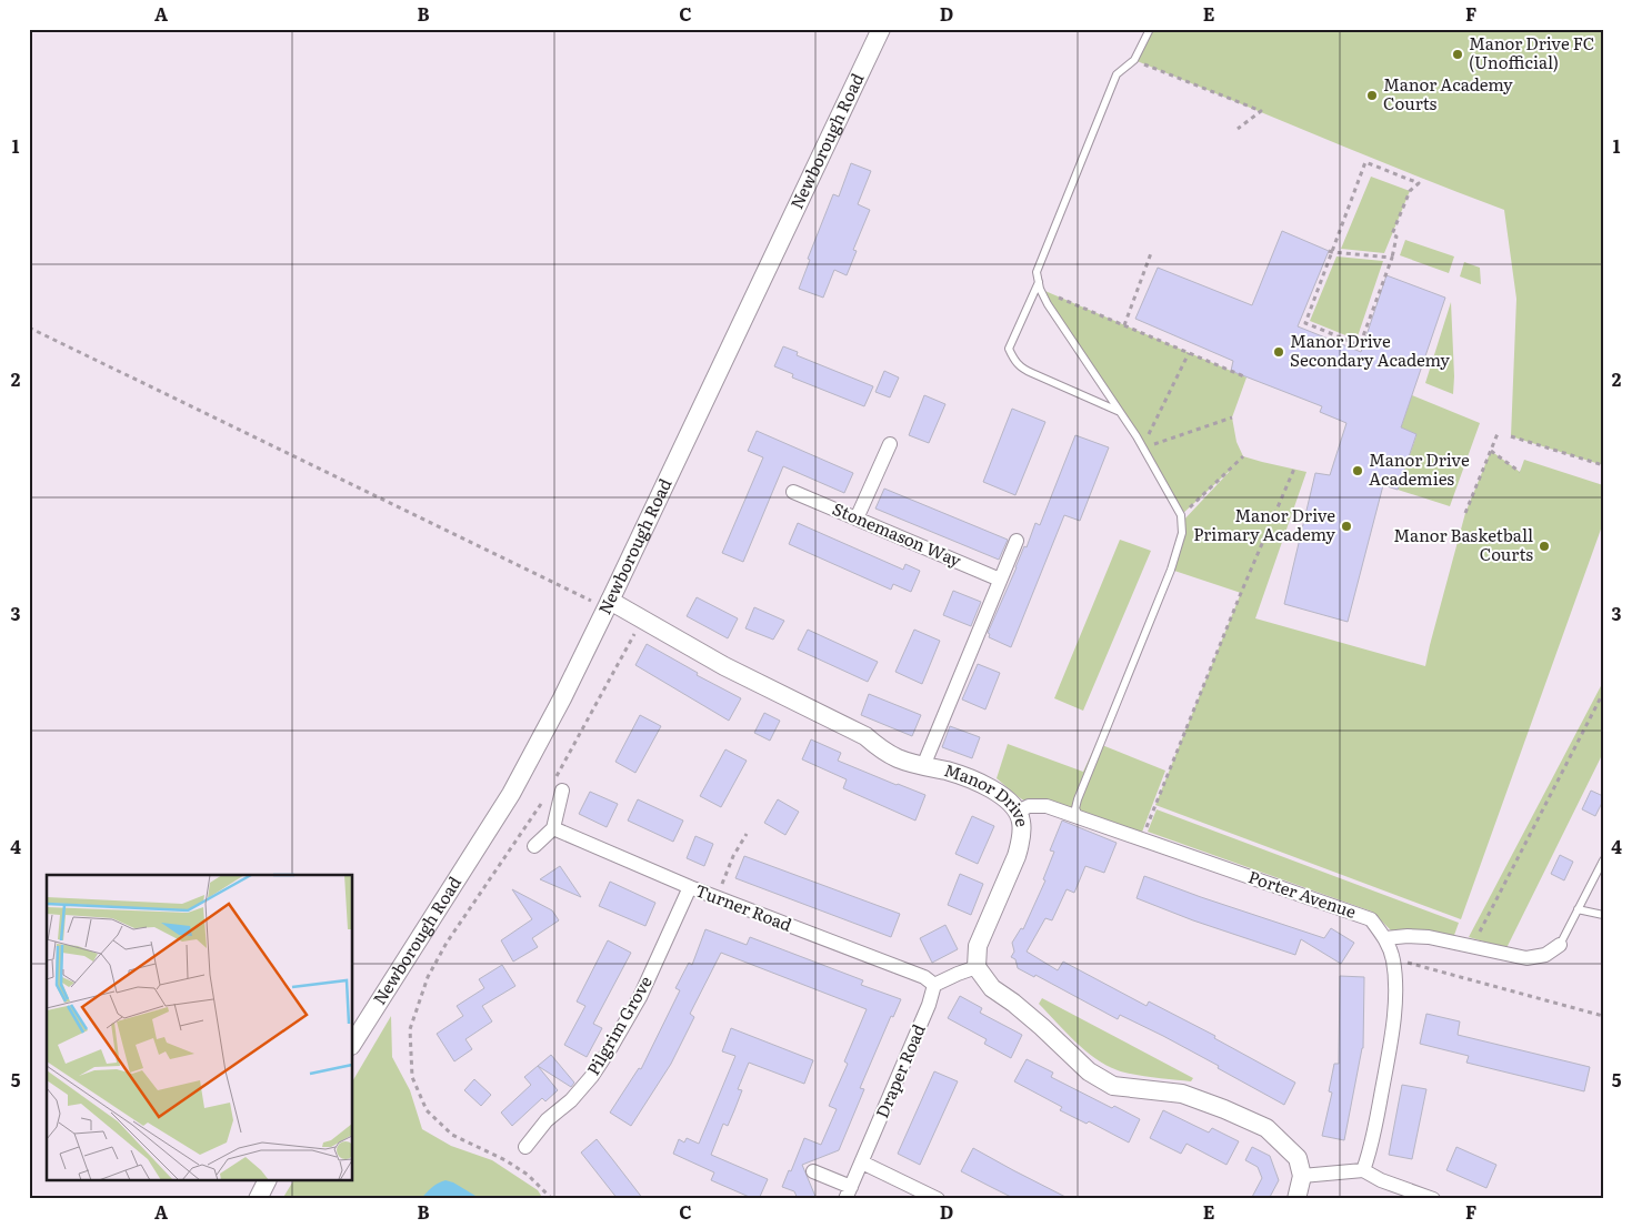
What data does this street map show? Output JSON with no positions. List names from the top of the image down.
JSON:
{
  "streets": {
    "street": [
      "Newborough Road",
      "Stonemason Way",
      "Manor Drive",
      "Porter Avenue",
      "Turner Road",
      "Pilgrim Grove",
      "Draper Road"
    ]
  },
  "crossings": [
    ["Newborough Road", "Manor Drive"],
    ["Manor Drive", "Porter Avenue"],
    ["Turner Road", "Pilgrim Grove"],
    ["Turner Road", "Draper Road"]
  ],
  "places": [
    "Manor Drive FC (Unofficial)",
    "Manor Academy Courts",
    "Manor Drive Secondary Academy",
    "Manor Drive Academies",
    "Manor Drive Primary Academy",
    "Manor Basketball Courts"
  ],
  "grid": {
    "columns": [
      "A",
      "B",
      "C",
      "D",
      "E",
      "F"
    ],
    "rows": [
      "1",
      "2",
      "3",
      "4",
      "5"
    ]
  }
}
